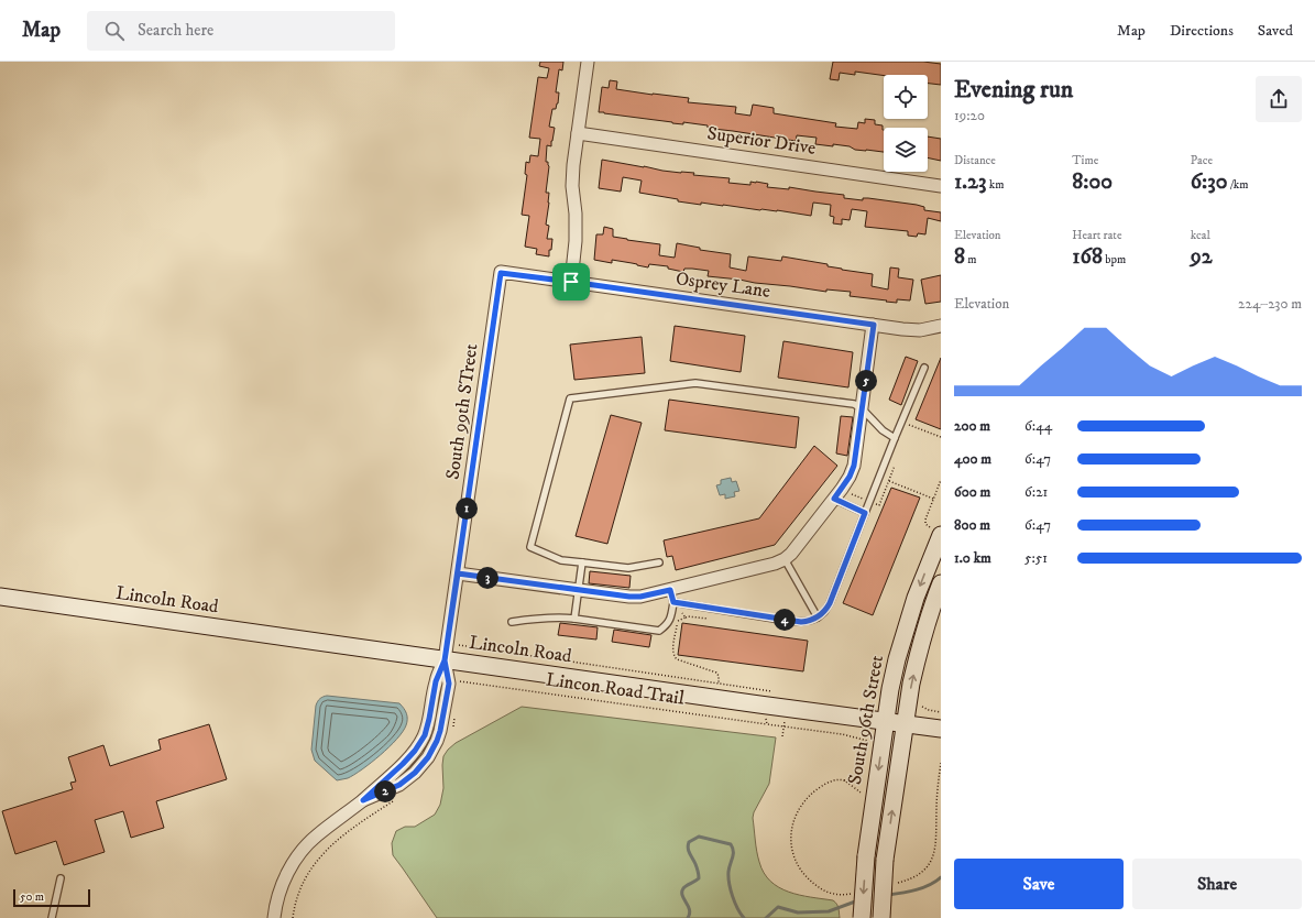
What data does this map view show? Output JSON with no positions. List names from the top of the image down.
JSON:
{
  "streets": {
    "street": [
      "Superior Drive",
      "Osprey Lane",
      "South 99th STreet",
      "Lincoln Road",
      "South 96th Street"
    ],
    "path": ["Lincon Road Trail"]
  },
  "crossings": [
    ["Osprey Lane", "South 99th STreet"],
    ["South 99th STreet", "Lincoln Road"],
    ["Lincoln Road", "South 96th Street"]
  ],
  "scale_bar": "50 m",
  "page": {
    "header": "Map",
    "search": "Search here",
    "nav": ["Map", "Directions", "Saved"],
    "heading": ["Evening run", "19:20"],
    "stats": [
      ["Distance", "1.23 km"],
      ["Time", "8:00"],
      ["Pace", "6:30 /km"],
      ["Elevation", "8 m"],
      ["Heart rate", "168 bpm"],
      ["kcal", "92"]
    ],
    "chart": ["Elevation", "224–230 m"],
    "pins": [
      "5",
      "1",
      "3",
      "4",
      "2"
    ],
    "list": [
      {
        "name": "200 m",
        "note": "6:44"
      },
      {
        "name": "400 m",
        "note": "6:47"
      },
      {
        "name": "600 m",
        "note": "6:21"
      },
      {
        "name": "800 m",
        "note": "6:47"
      },
      {
        "name": "1.0 km",
        "note": "5:51"
      }
    ],
    "buttons": ["Save", "Share"],
    "scale": "50 m"
  }
}
